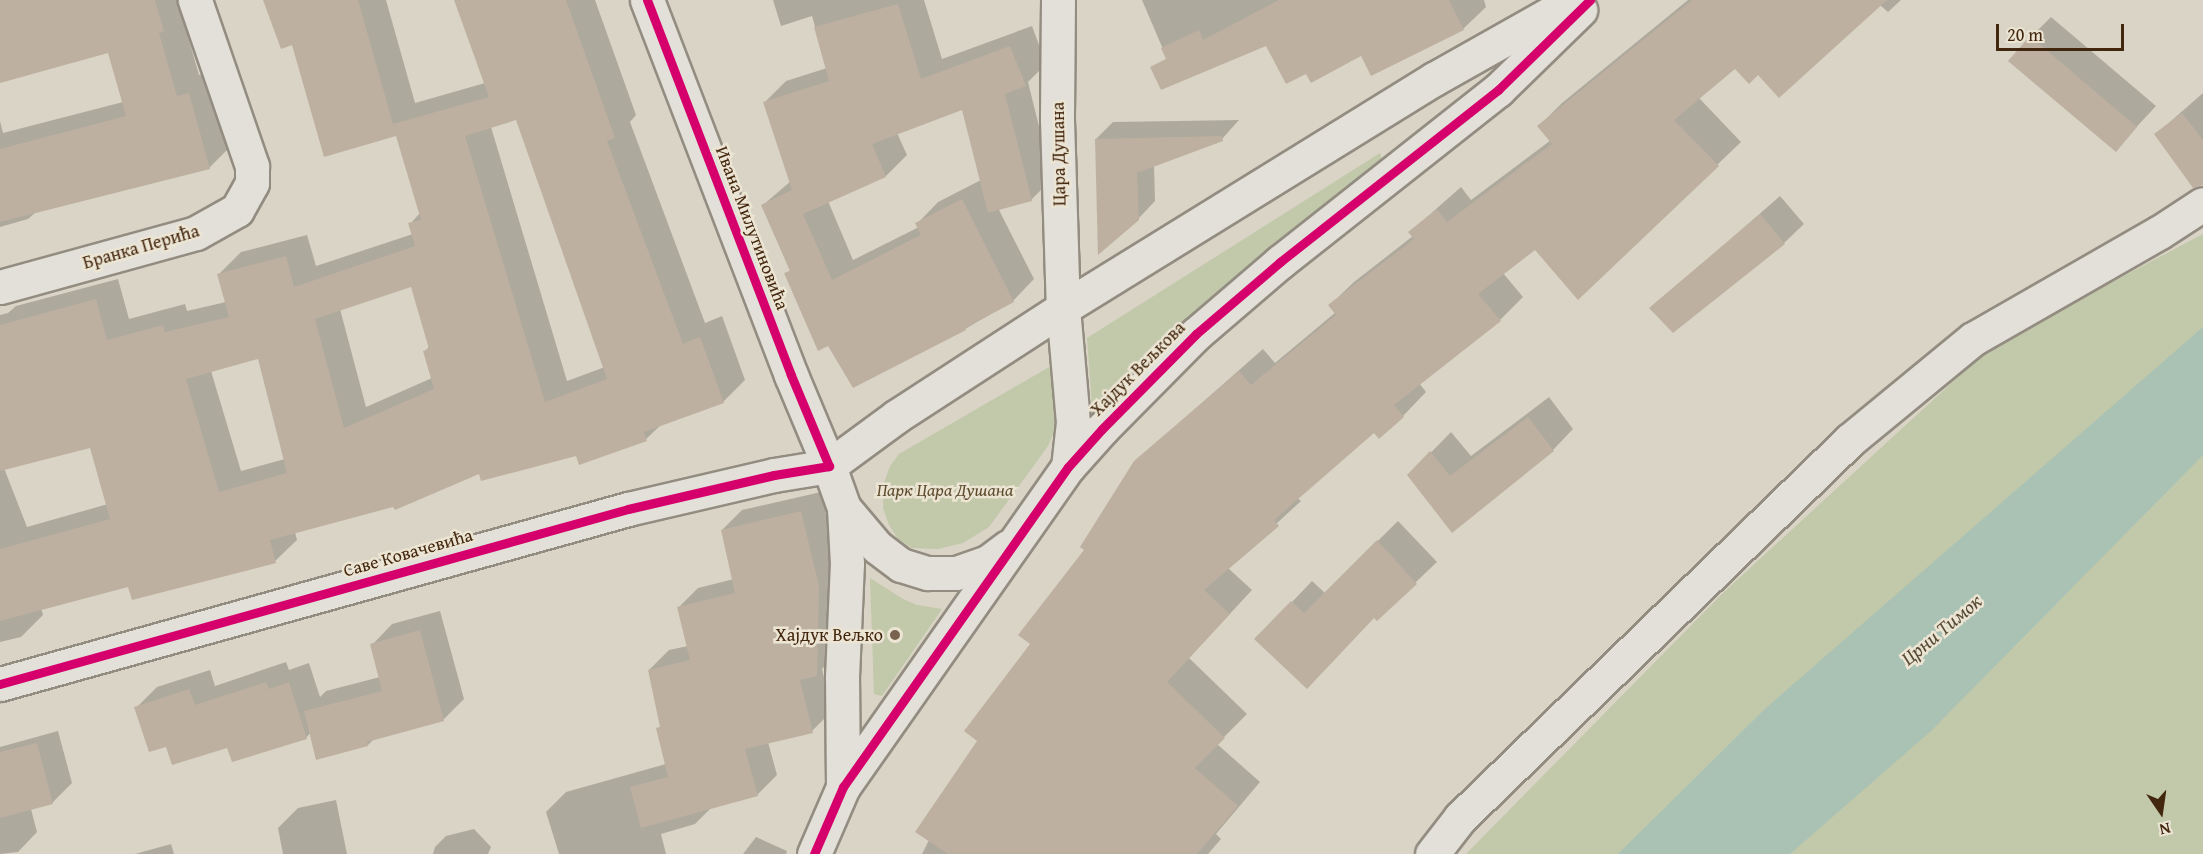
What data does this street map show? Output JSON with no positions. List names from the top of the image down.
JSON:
{
  "streets": {
    "street": [
      "Цара Душана",
      "Ивана Милутиновића",
      "Бранка Перића",
      "Хајдук Вељкова",
      "Саве Ковачевића"
    ]
  },
  "crossings": [
    ["Цара Душана", "Хајдук Вељкова"],
    ["Ивана Милутиновића", "Хајдук Вељкова"],
    ["Ивана Милутиновића", "Саве Ковачевића"],
    ["Хајдук Вељкова", "Саве Ковачевића"]
  ],
  "water": ["Црни Тимок"],
  "parks": ["Парк Цара Душана"],
  "places": ["Хајдук Вељко"],
  "scale_bar": "20 m",
  "north": "bottom"
}
